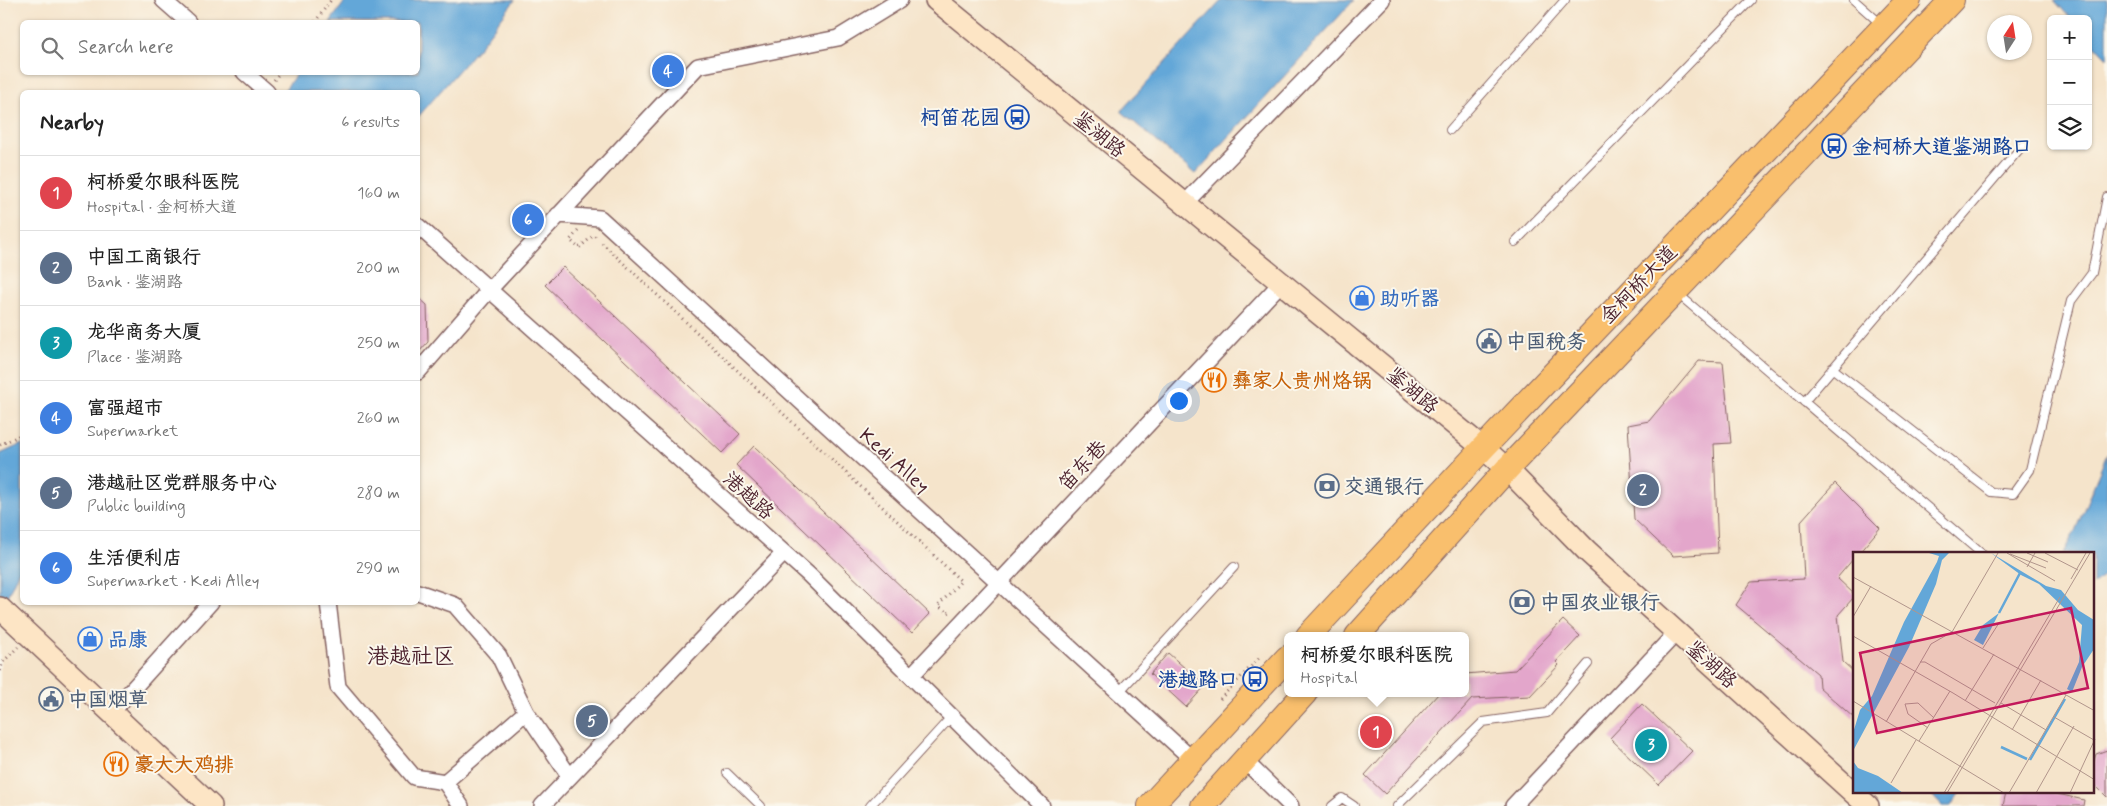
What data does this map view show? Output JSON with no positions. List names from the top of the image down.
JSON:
{
  "streets": {
    "main road": ["金柯桥大道"],
    "street": [
      "鉴湖路",
      "Kedi Alley",
      "笛东巷",
      "港越路"
    ]
  },
  "crossings": [
    ["鉴湖路", "金柯桥大道"],
    ["鉴湖路", "笛东巷"],
    ["Kedi Alley", "笛东巷"],
    ["笛东巷", "港越路"]
  ],
  "districts": ["港越社区"],
  "places": {
    "bus stop": ["柯笛花园", "金柯桥大道鉴湖路口", "港越路口"],
    "shop": ["助听器", "品康"],
    "public building": ["中国税务", "中国烟草"],
    "restaurant": ["彝家人贵州烙锅", "豪大大鸡排"],
    "bank": ["交通银行", "中国农业银行"]
  },
  "north": "top",
  "page": {
    "map_buttons": ["+", "−"],
    "search": "Search here",
    "pins": [
      "4",
      "6",
      "2",
      "5",
      "1",
      "3"
    ],
    "heading": ["Nearby", "6 results"],
    "list": [
      {
        "mark": "1",
        "name": "柯桥爱尔眼科医院",
        "note": "Hospital · 金柯桥大道",
        "value": "160 m"
      },
      {
        "mark": "2",
        "name": "中国工商银行",
        "note": "Bank · 鉴湖路",
        "value": "200 m"
      },
      {
        "mark": "3",
        "name": "龙华商务大厦",
        "note": "Place · 鉴湖路",
        "value": "250 m"
      },
      {
        "mark": "4",
        "name": "富强超市",
        "note": "Supermarket",
        "value": "260 m"
      },
      {
        "mark": "5",
        "name": "港越社区党群服务中心",
        "note": "Public building",
        "value": "280 m"
      },
      {
        "mark": "6",
        "name": "生活便利店",
        "note": "Supermarket · Kedi Alley",
        "value": "290 m"
      }
    ],
    "popup": ["柯桥爱尔眼科医院", "Hospital"]
  }
}
